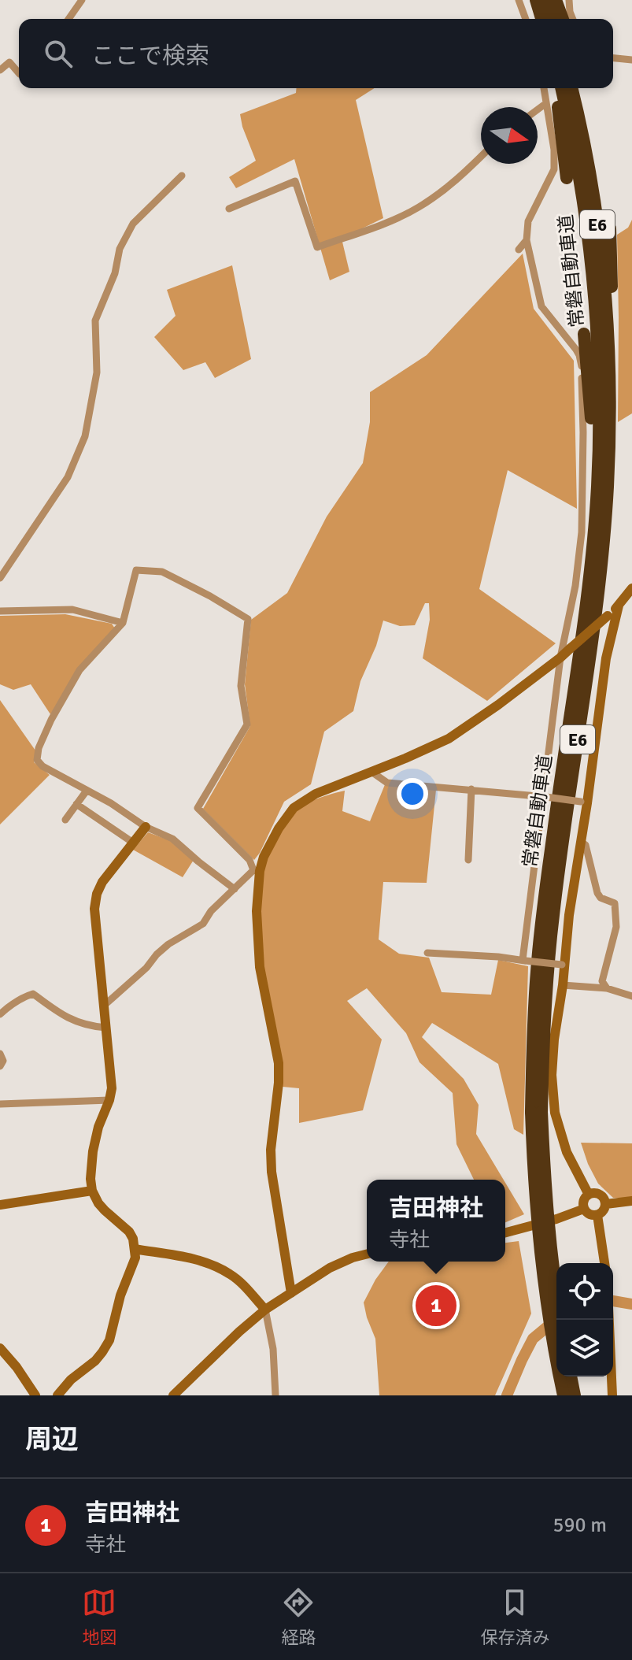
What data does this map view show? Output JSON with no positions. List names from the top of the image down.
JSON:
{
  "streets": {
    "highway": ["E6", "常磐自動車道"]
  },
  "north": "right",
  "page": {
    "search": "ここで検索",
    "popup": ["吉田神社", "寺社"],
    "pins": "1",
    "heading": "周辺",
    "list": [
      {
        "mark": "1",
        "name": "吉田神社",
        "note": "寺社",
        "value": "590 m"
      }
    ],
    "nav": ["地図", "経路", "保存済み"]
  }
}
